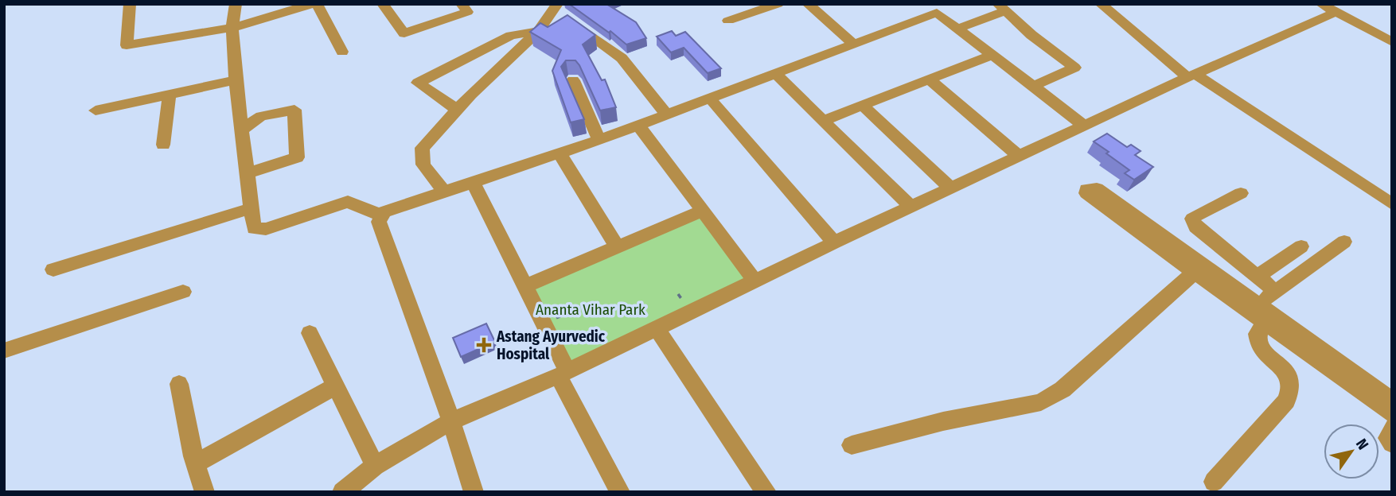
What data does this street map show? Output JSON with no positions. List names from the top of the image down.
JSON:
{
  "parks": ["Ananta Vihar Park"],
  "places": {
    "health": ["Astang Ayurvedic Hospital"]
  },
  "north": "top right"
}
